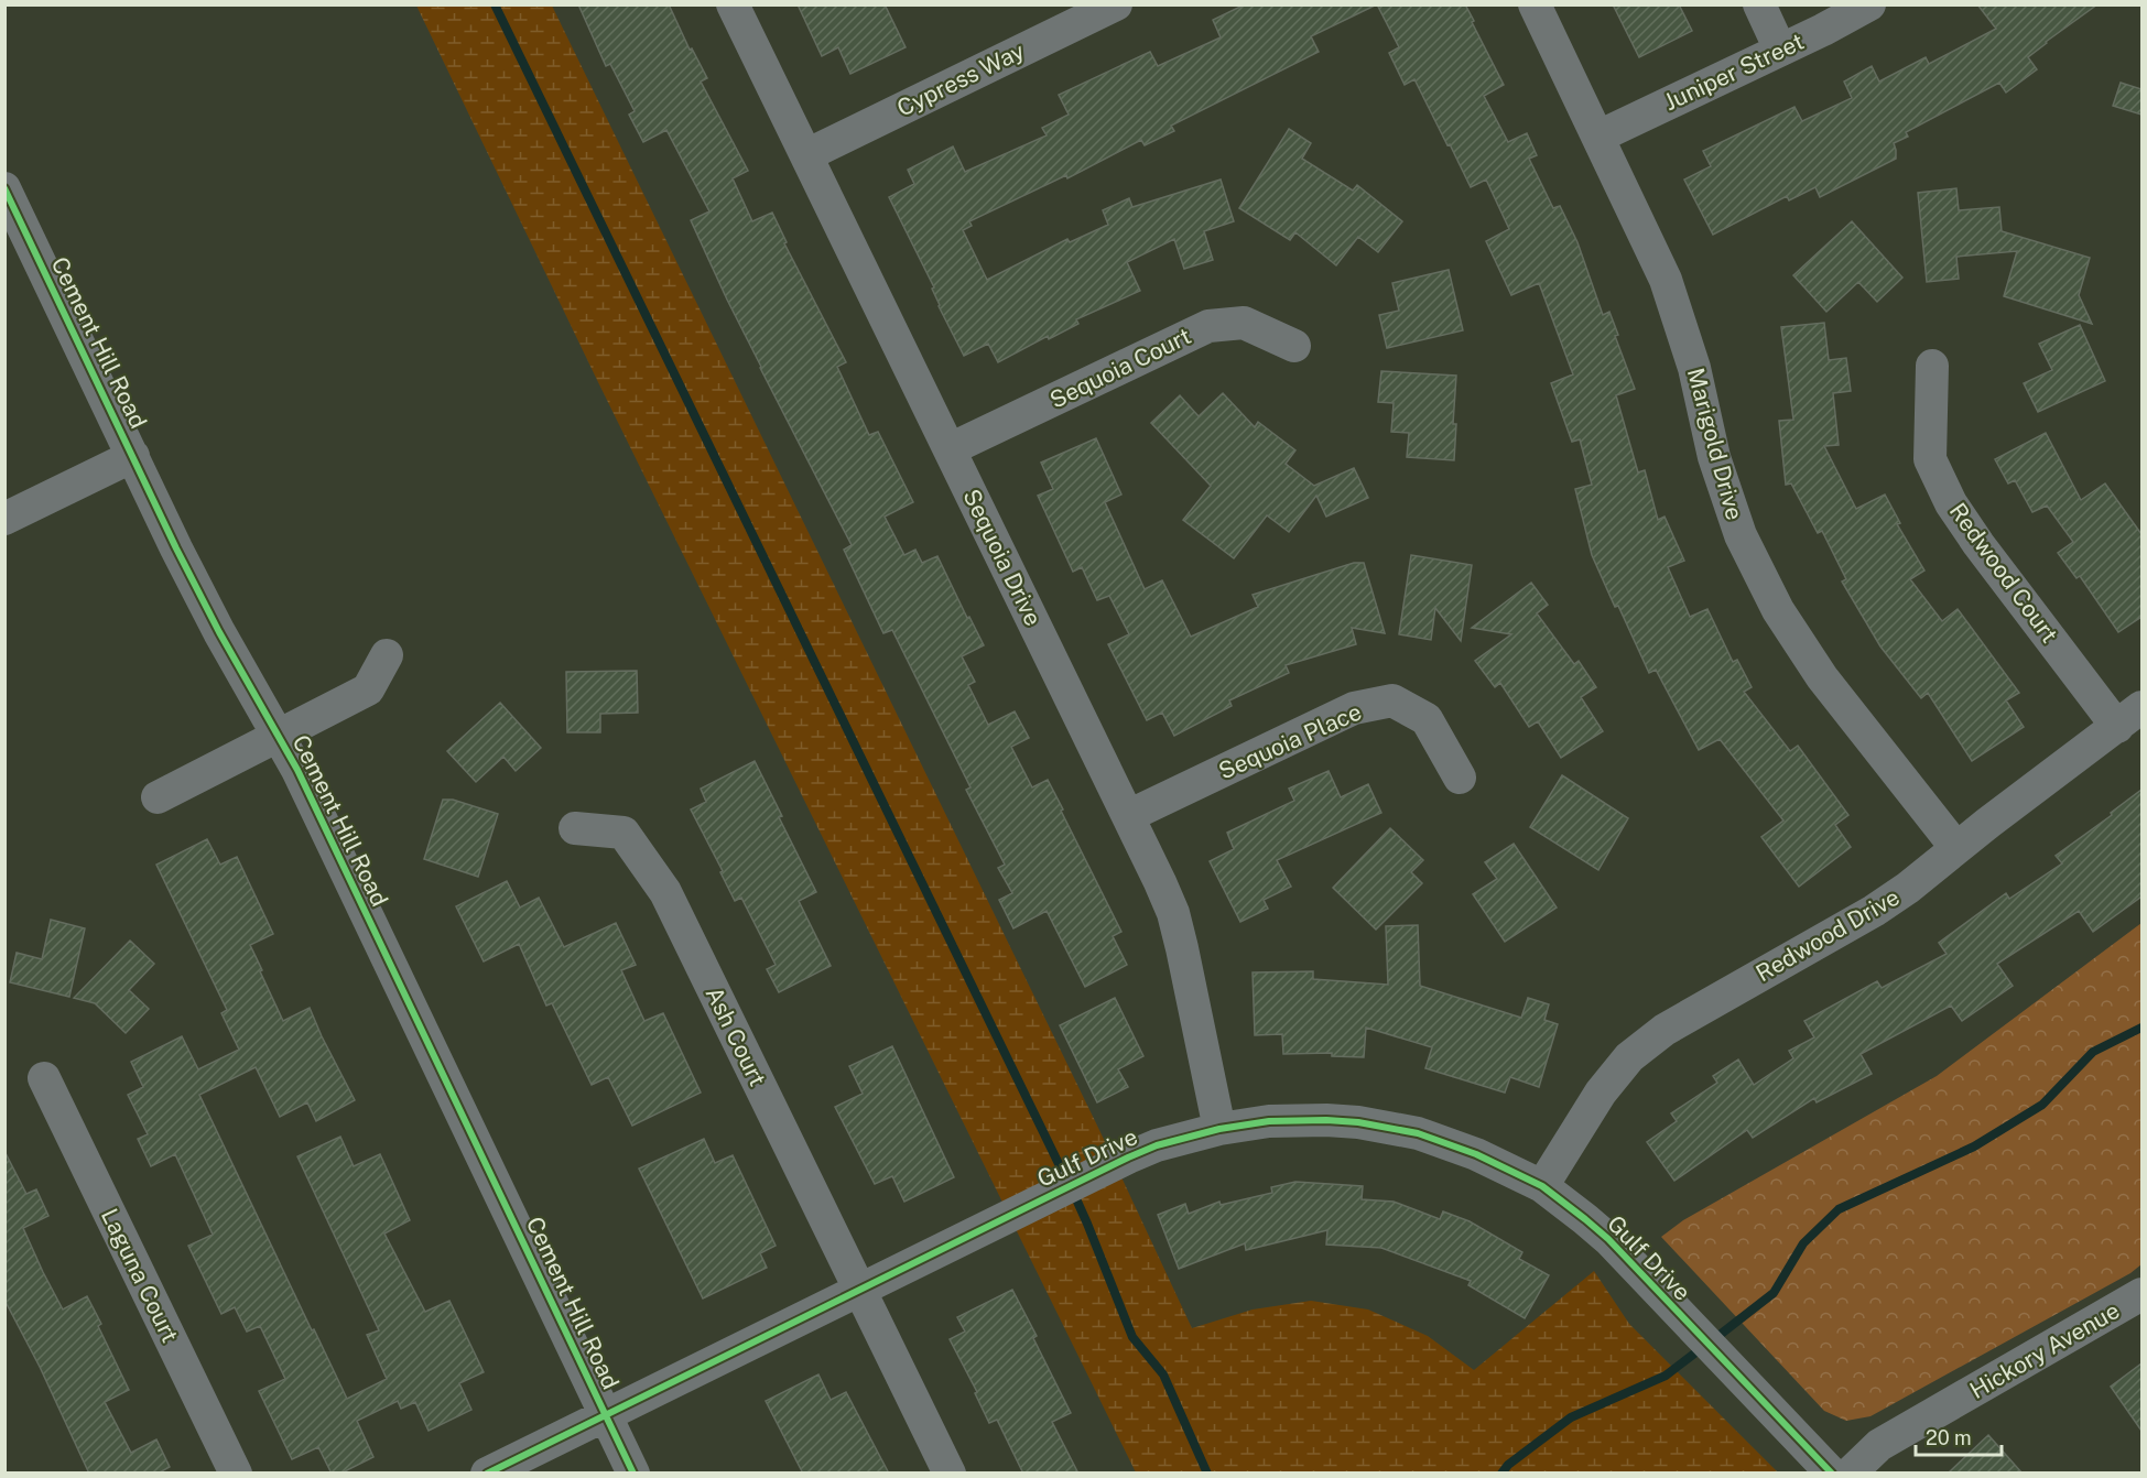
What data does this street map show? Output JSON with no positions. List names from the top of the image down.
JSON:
{
  "streets": {
    "street": [
      "Juniper Street",
      "Cypress Way",
      "Cement Hill Road",
      "Sequoia Court",
      "Marigold Drive",
      "Sequoia Drive",
      "Redwood Court",
      "Sequoia Place",
      "Redwood Drive",
      "Ash Court",
      "Gulf Drive",
      "Laguna Court",
      "Hickory Avenue"
    ]
  },
  "crossings": [
    ["Juniper Street", "Marigold Drive"],
    ["Cypress Way", "Sequoia Drive"],
    ["Cement Hill Road", "Gulf Drive"],
    ["Sequoia Court", "Sequoia Drive"],
    ["Marigold Drive", "Redwood Drive"],
    ["Sequoia Drive", "Sequoia Place"],
    ["Sequoia Drive", "Gulf Drive"],
    ["Redwood Court", "Redwood Drive"],
    ["Redwood Drive", "Gulf Drive"],
    ["Ash Court", "Gulf Drive"]
  ],
  "scale_bar": "20 m"
}
